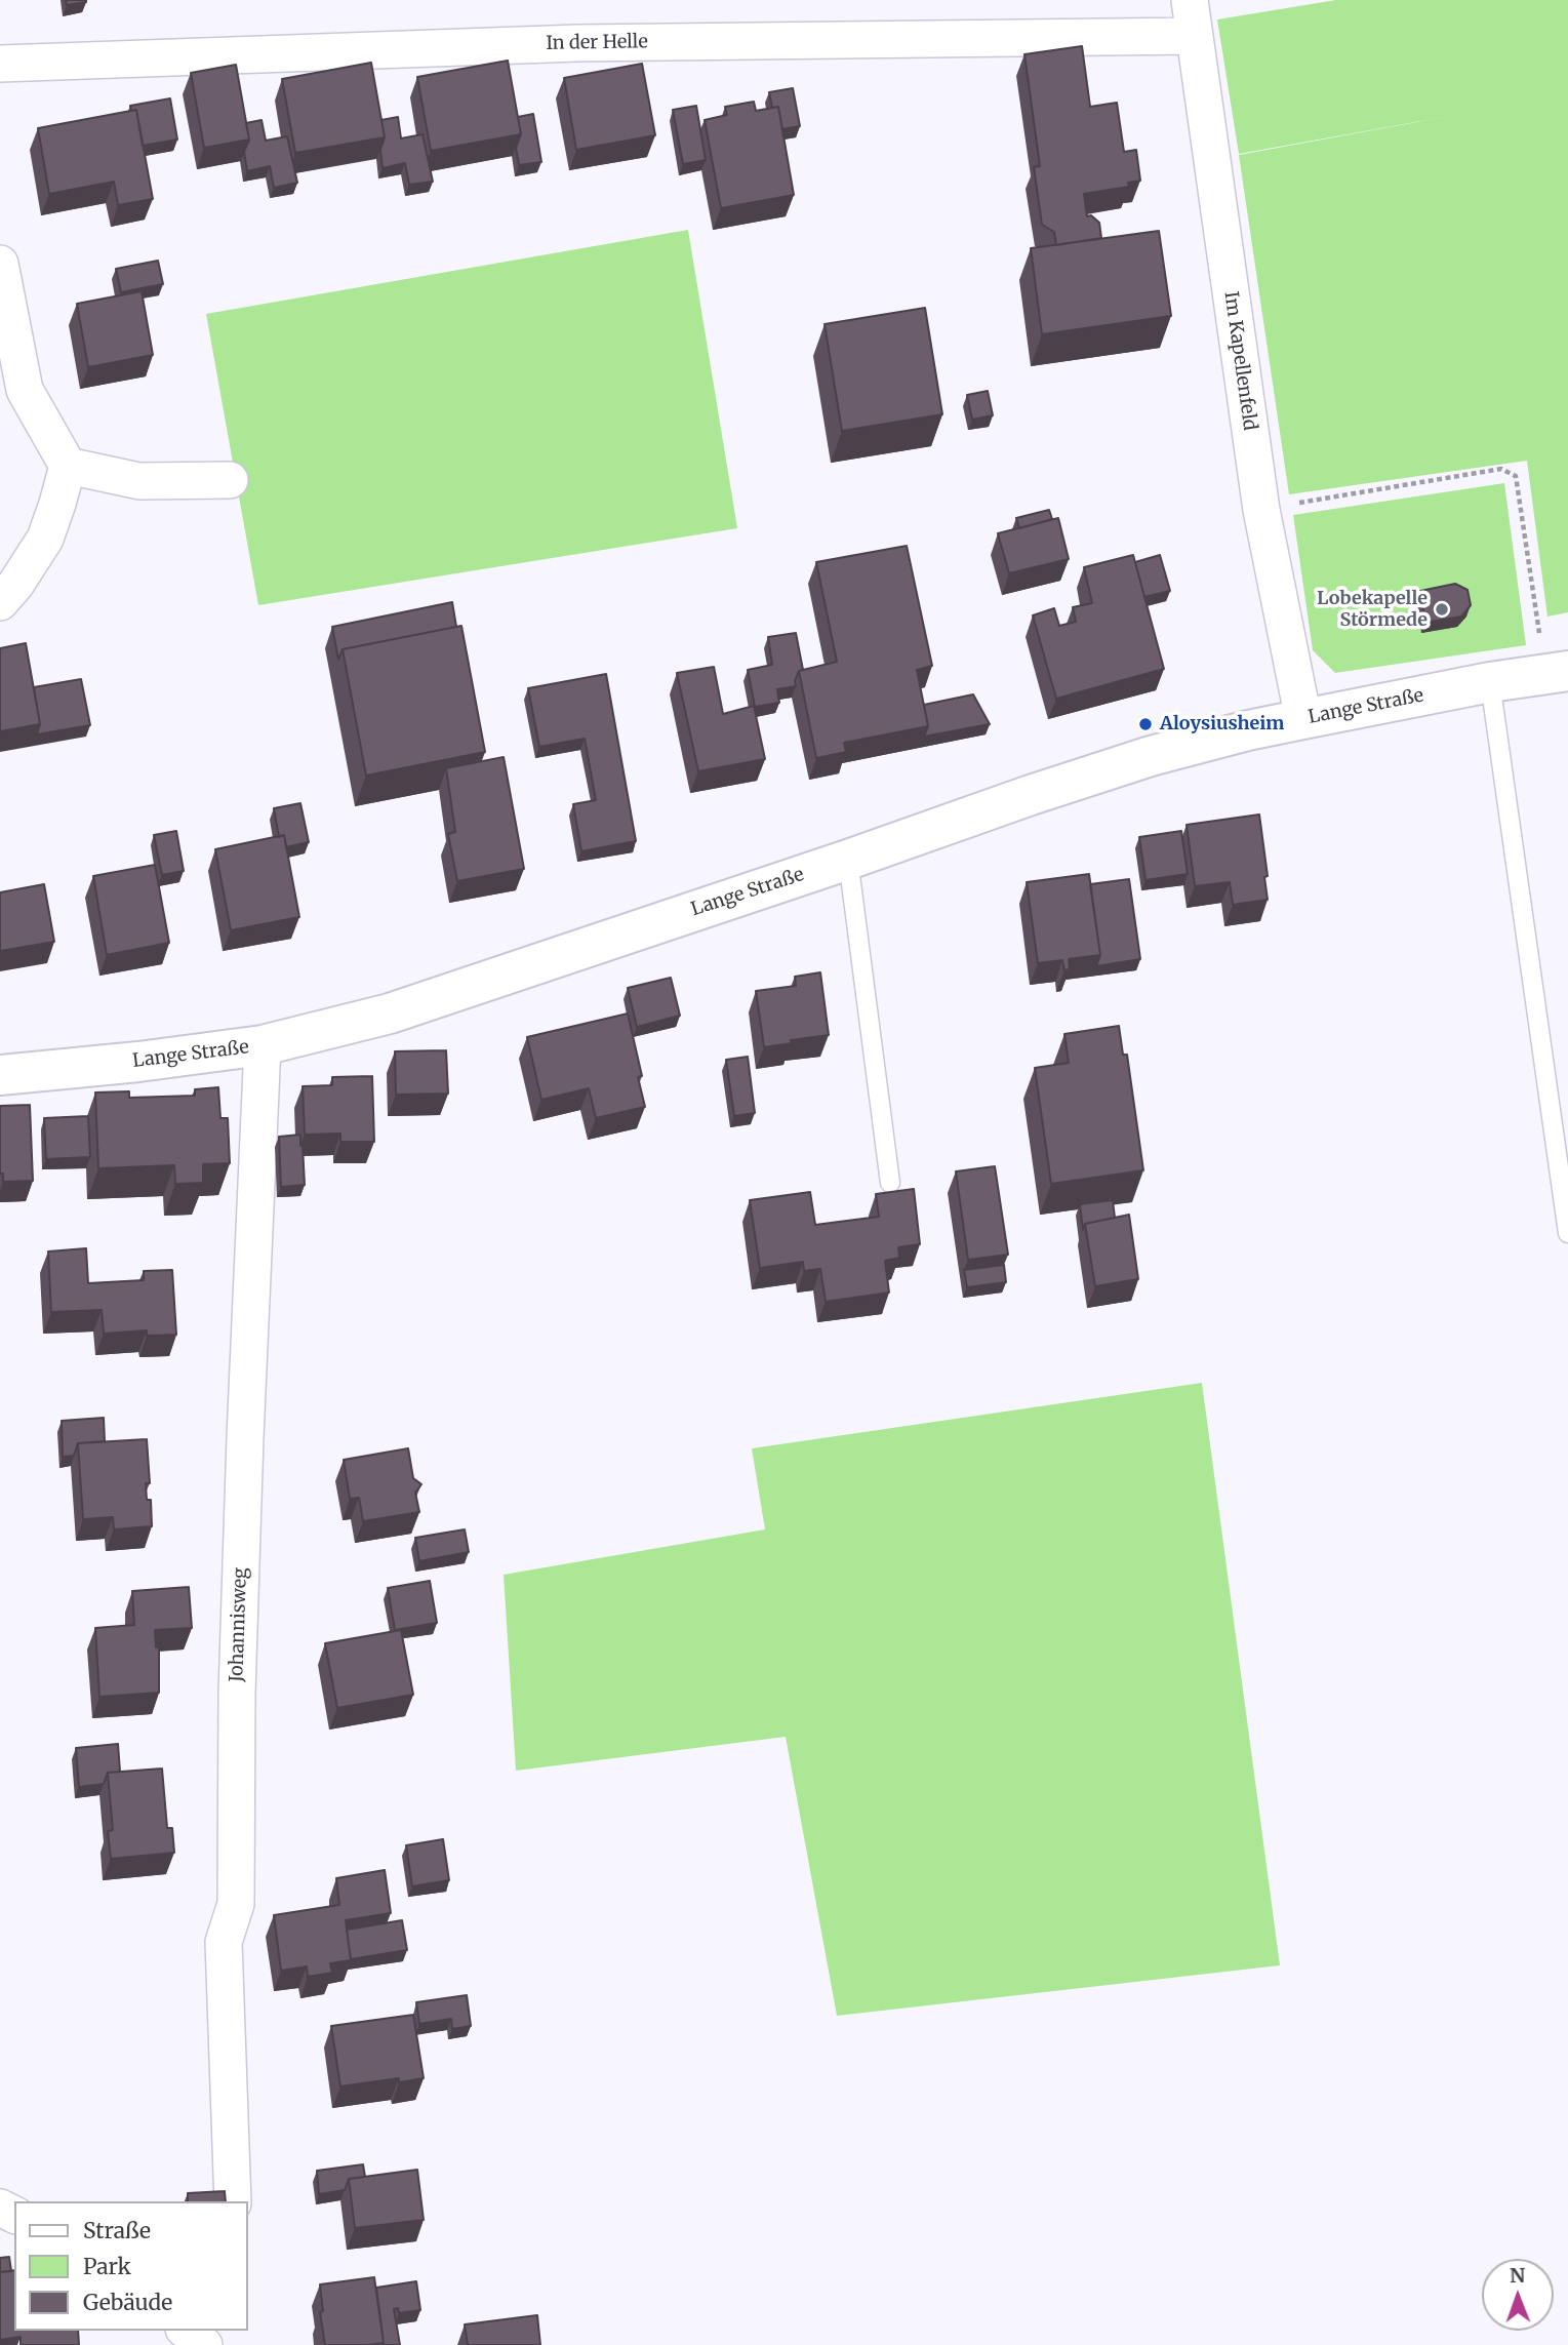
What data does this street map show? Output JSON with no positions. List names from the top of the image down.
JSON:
{
  "streets": {
    "main road": ["Lange Straße"],
    "street": ["In der Helle", "Im Kapellenfeld", "Johannisweg"]
  },
  "crossings": [
    ["In der Helle", "Im Kapellenfeld"],
    ["Im Kapellenfeld", "Lange Straße"],
    ["Lange Straße", "Johannisweg"]
  ],
  "places": ["Lobekapelle Störmede", "Aloysiusheim"],
  "legend": ["Straße", "Park", "Gebäude"],
  "north": "top"
}
